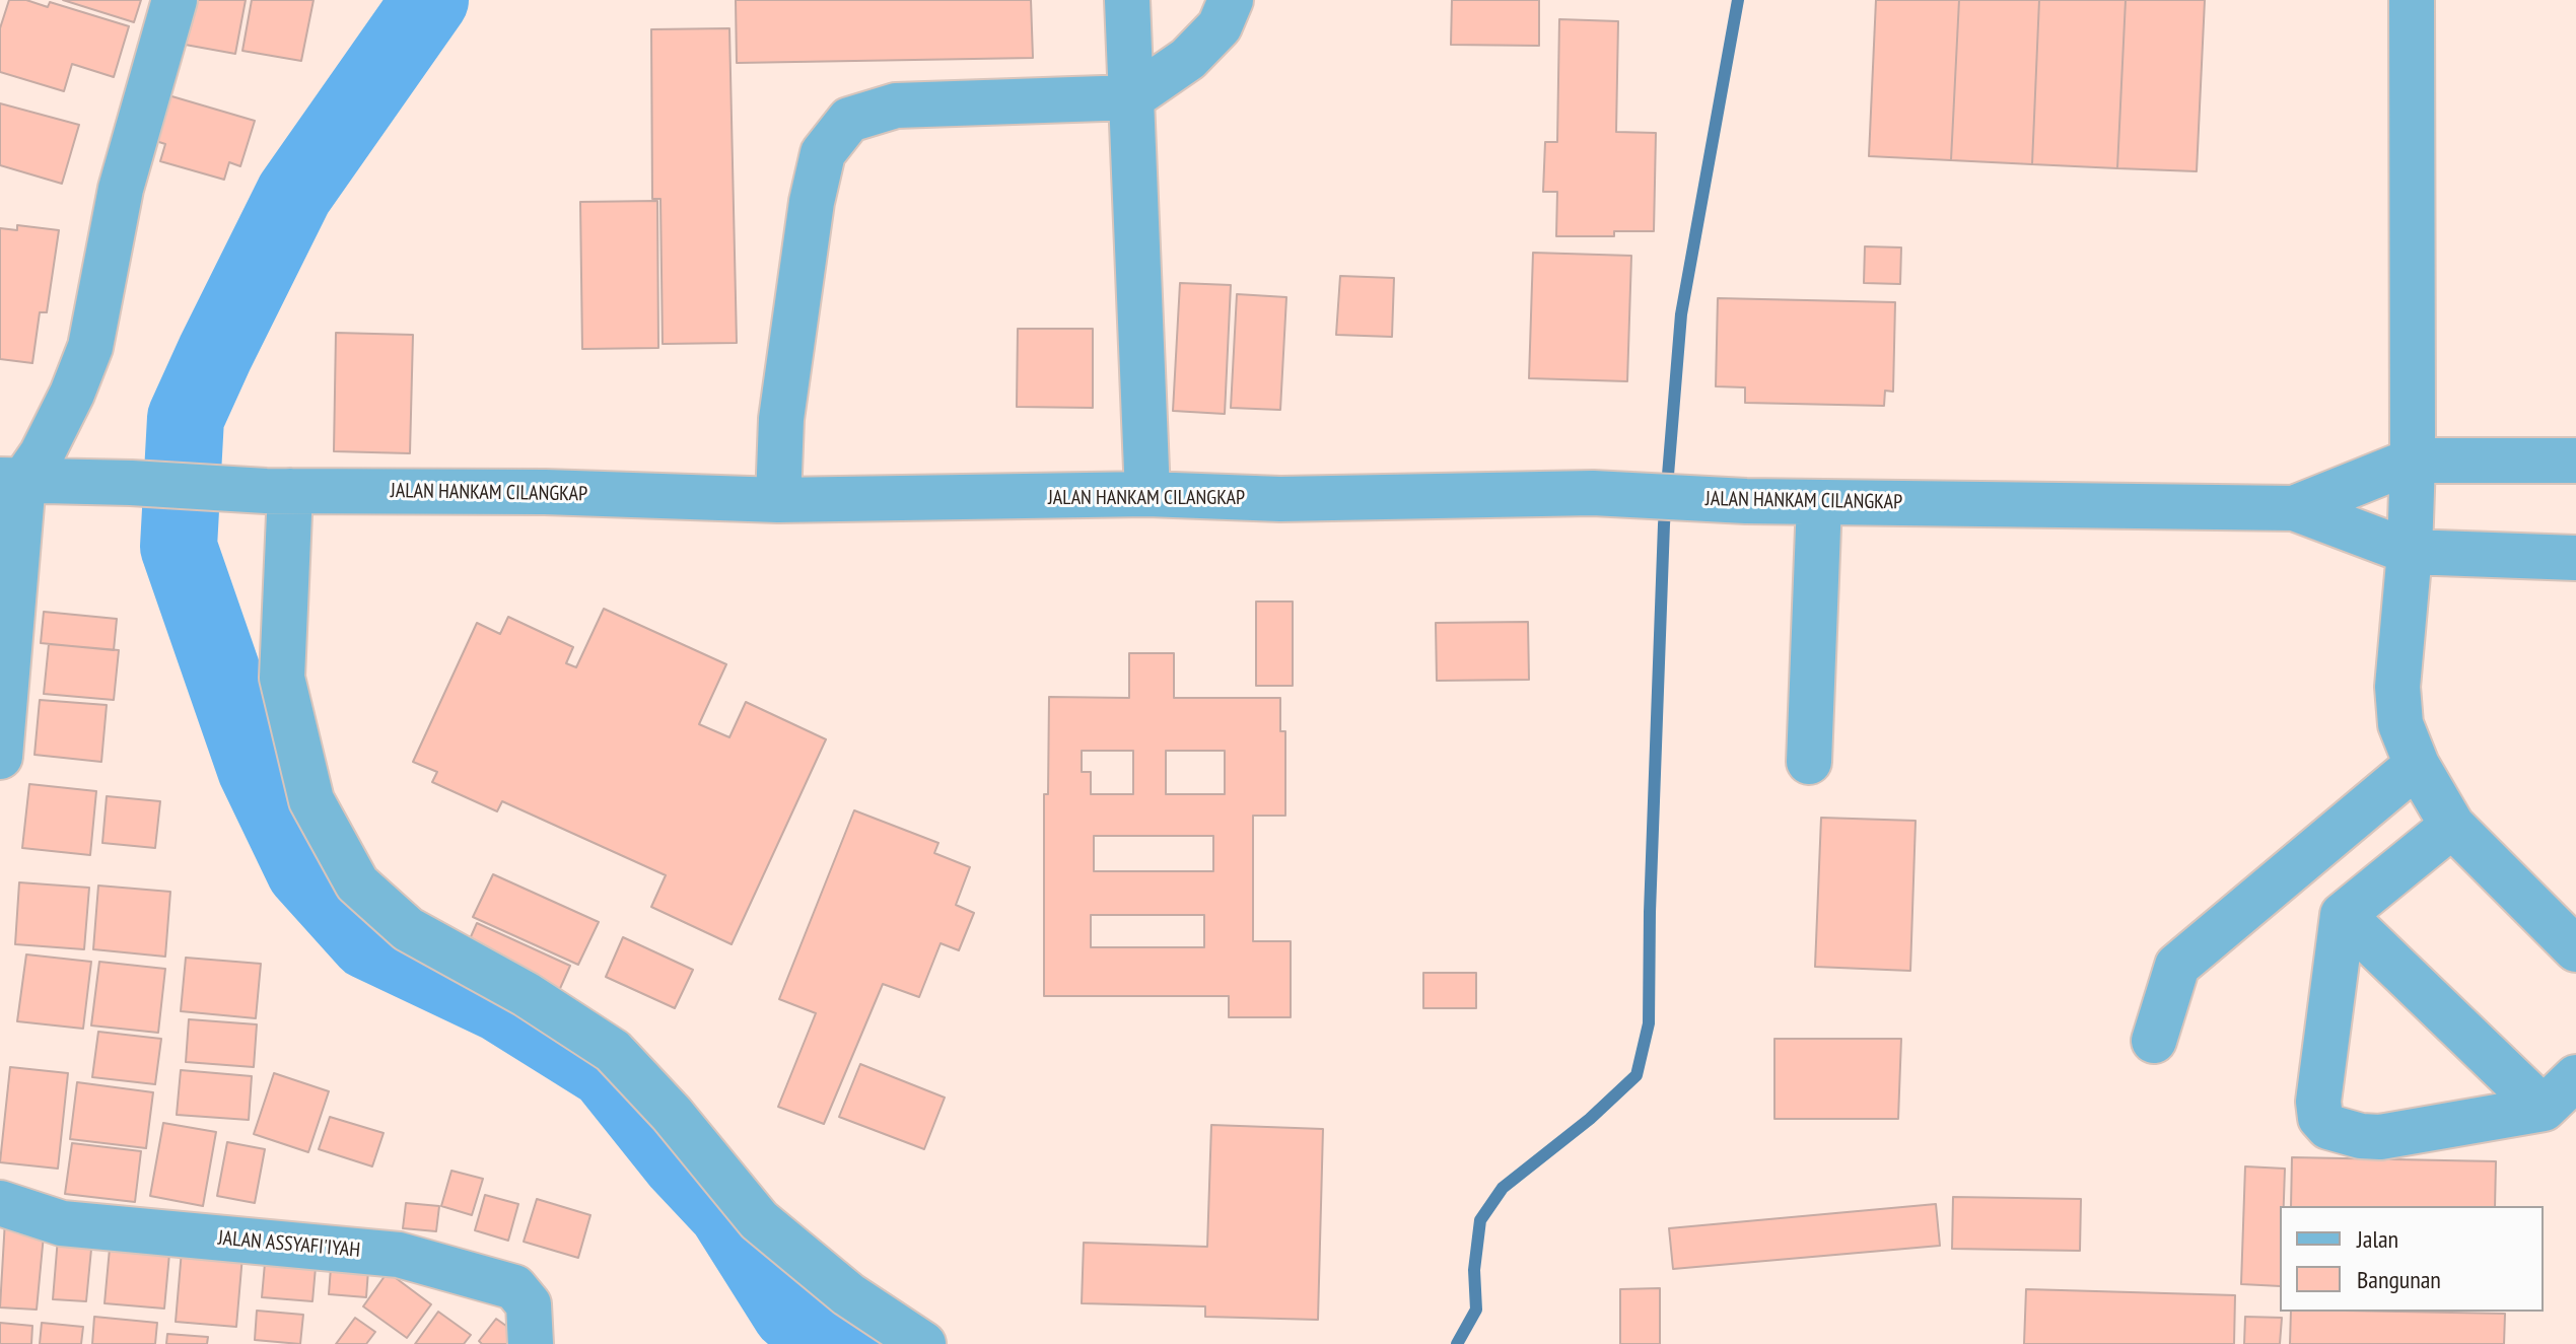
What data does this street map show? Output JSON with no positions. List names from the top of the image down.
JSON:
{
  "streets": {
    "street": ["JALAN HANKAM CILANGKAP", "JALAN ASSYAFI'IYAH"]
  },
  "legend": ["Jalan", "Bangunan"]
}
